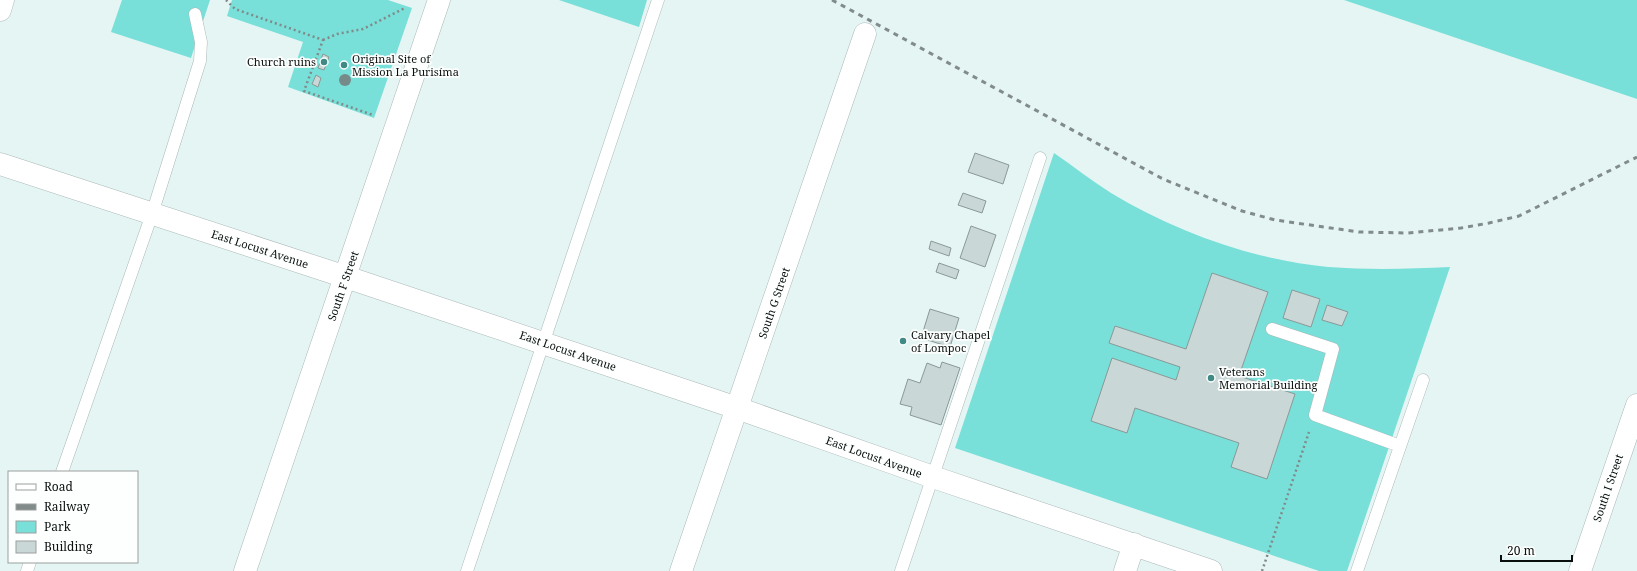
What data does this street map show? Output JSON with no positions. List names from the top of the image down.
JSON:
{
  "streets": {
    "street": [
      "East Locust Avenue",
      "South F Street",
      "South G Street",
      "South I Street"
    ]
  },
  "crossings": [
    ["East Locust Avenue", "South F Street"],
    ["East Locust Avenue", "South G Street"]
  ],
  "places": [
    "Church ruins",
    "Original Site of Mission La Purisíma",
    "Calvary Chapel of Lompoc",
    "Veterans Memorial Building"
  ],
  "legend": [
    "Road",
    "Railway",
    "Park",
    "Building"
  ],
  "scale_bar": "20 m"
}
